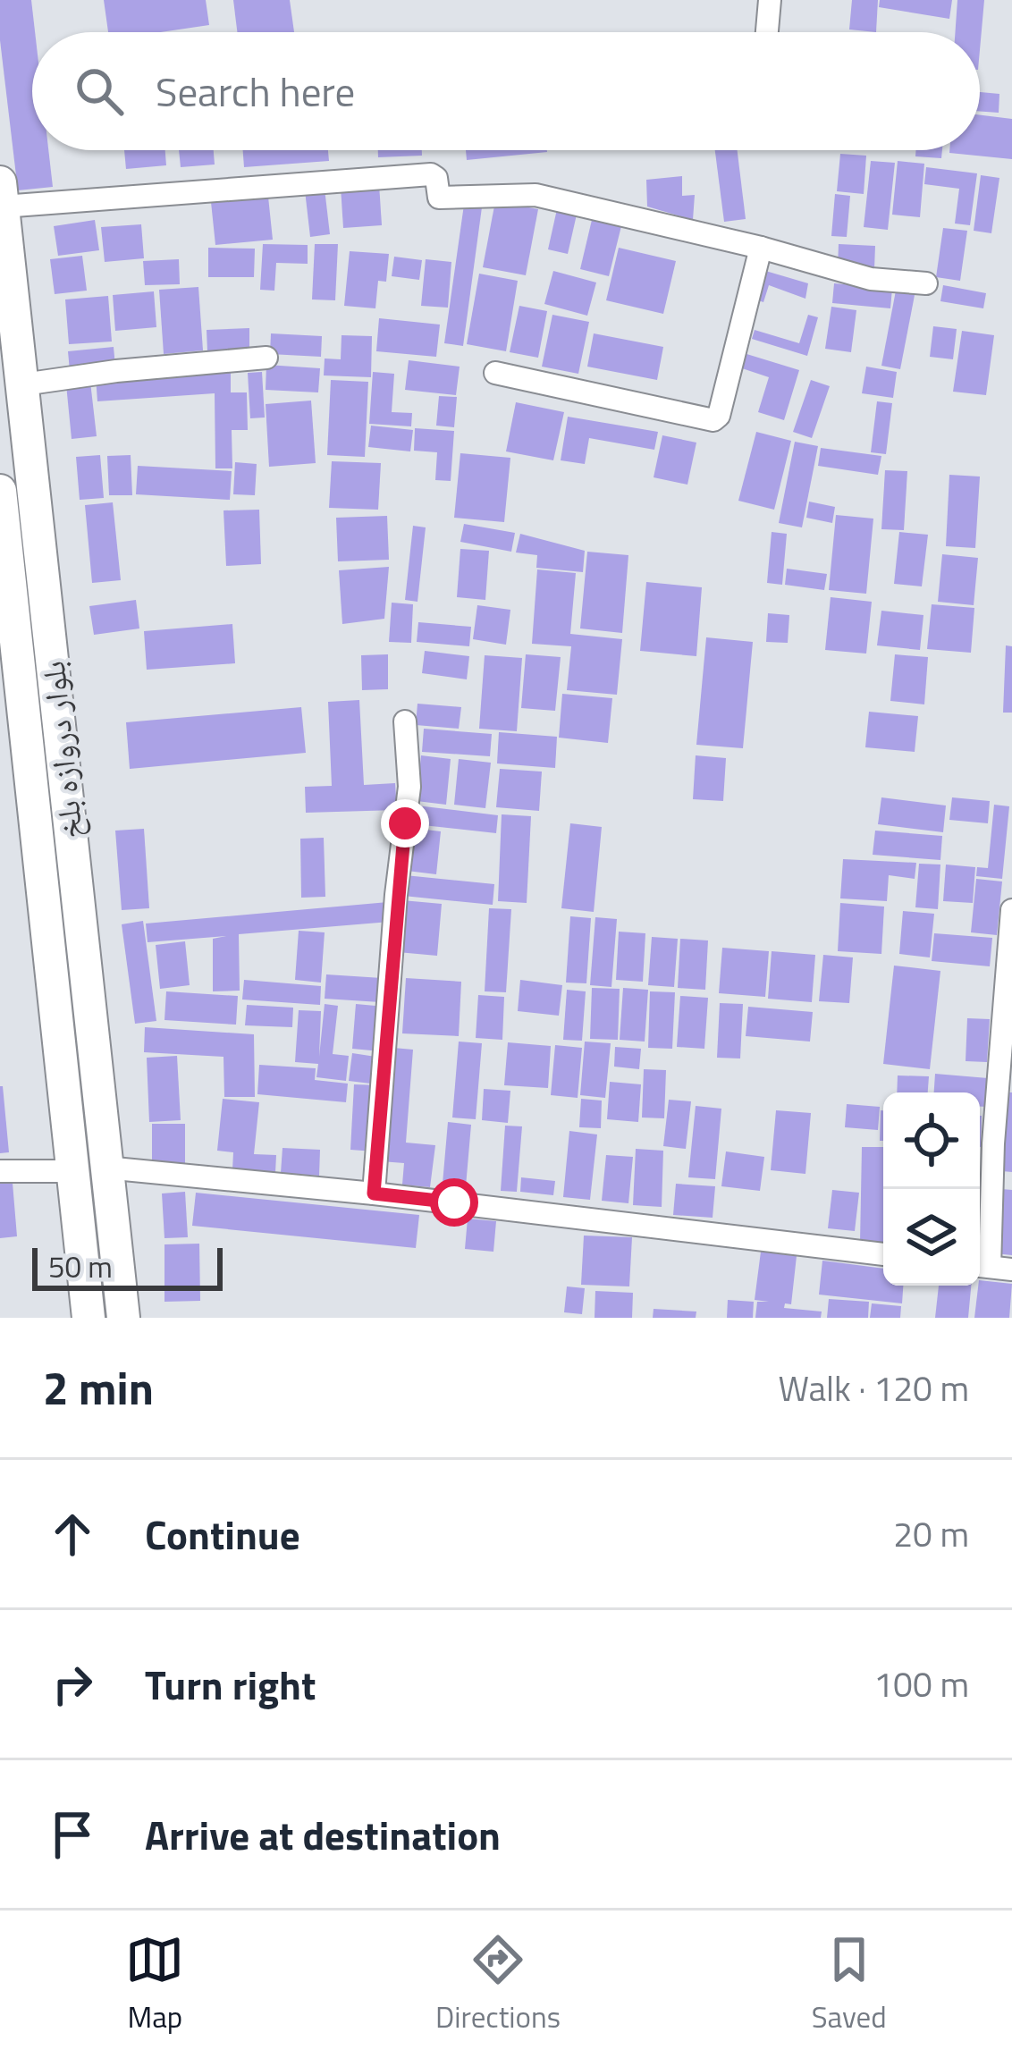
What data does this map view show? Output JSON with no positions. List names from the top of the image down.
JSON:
{
  "streets": {
    "main road": ["بلوار دروازه بلخ"]
  },
  "scale_bar": "50 m",
  "page": {
    "search": "Search here",
    "scale": "50 m",
    "heading": ["2 min", "Walk · 120 m"],
    "list": [
      ["Continue", "20 m"],
      ["Turn right", "100 m"],
      "Arrive at destination"
    ],
    "nav": ["Map", "Directions", "Saved"]
  }
}
